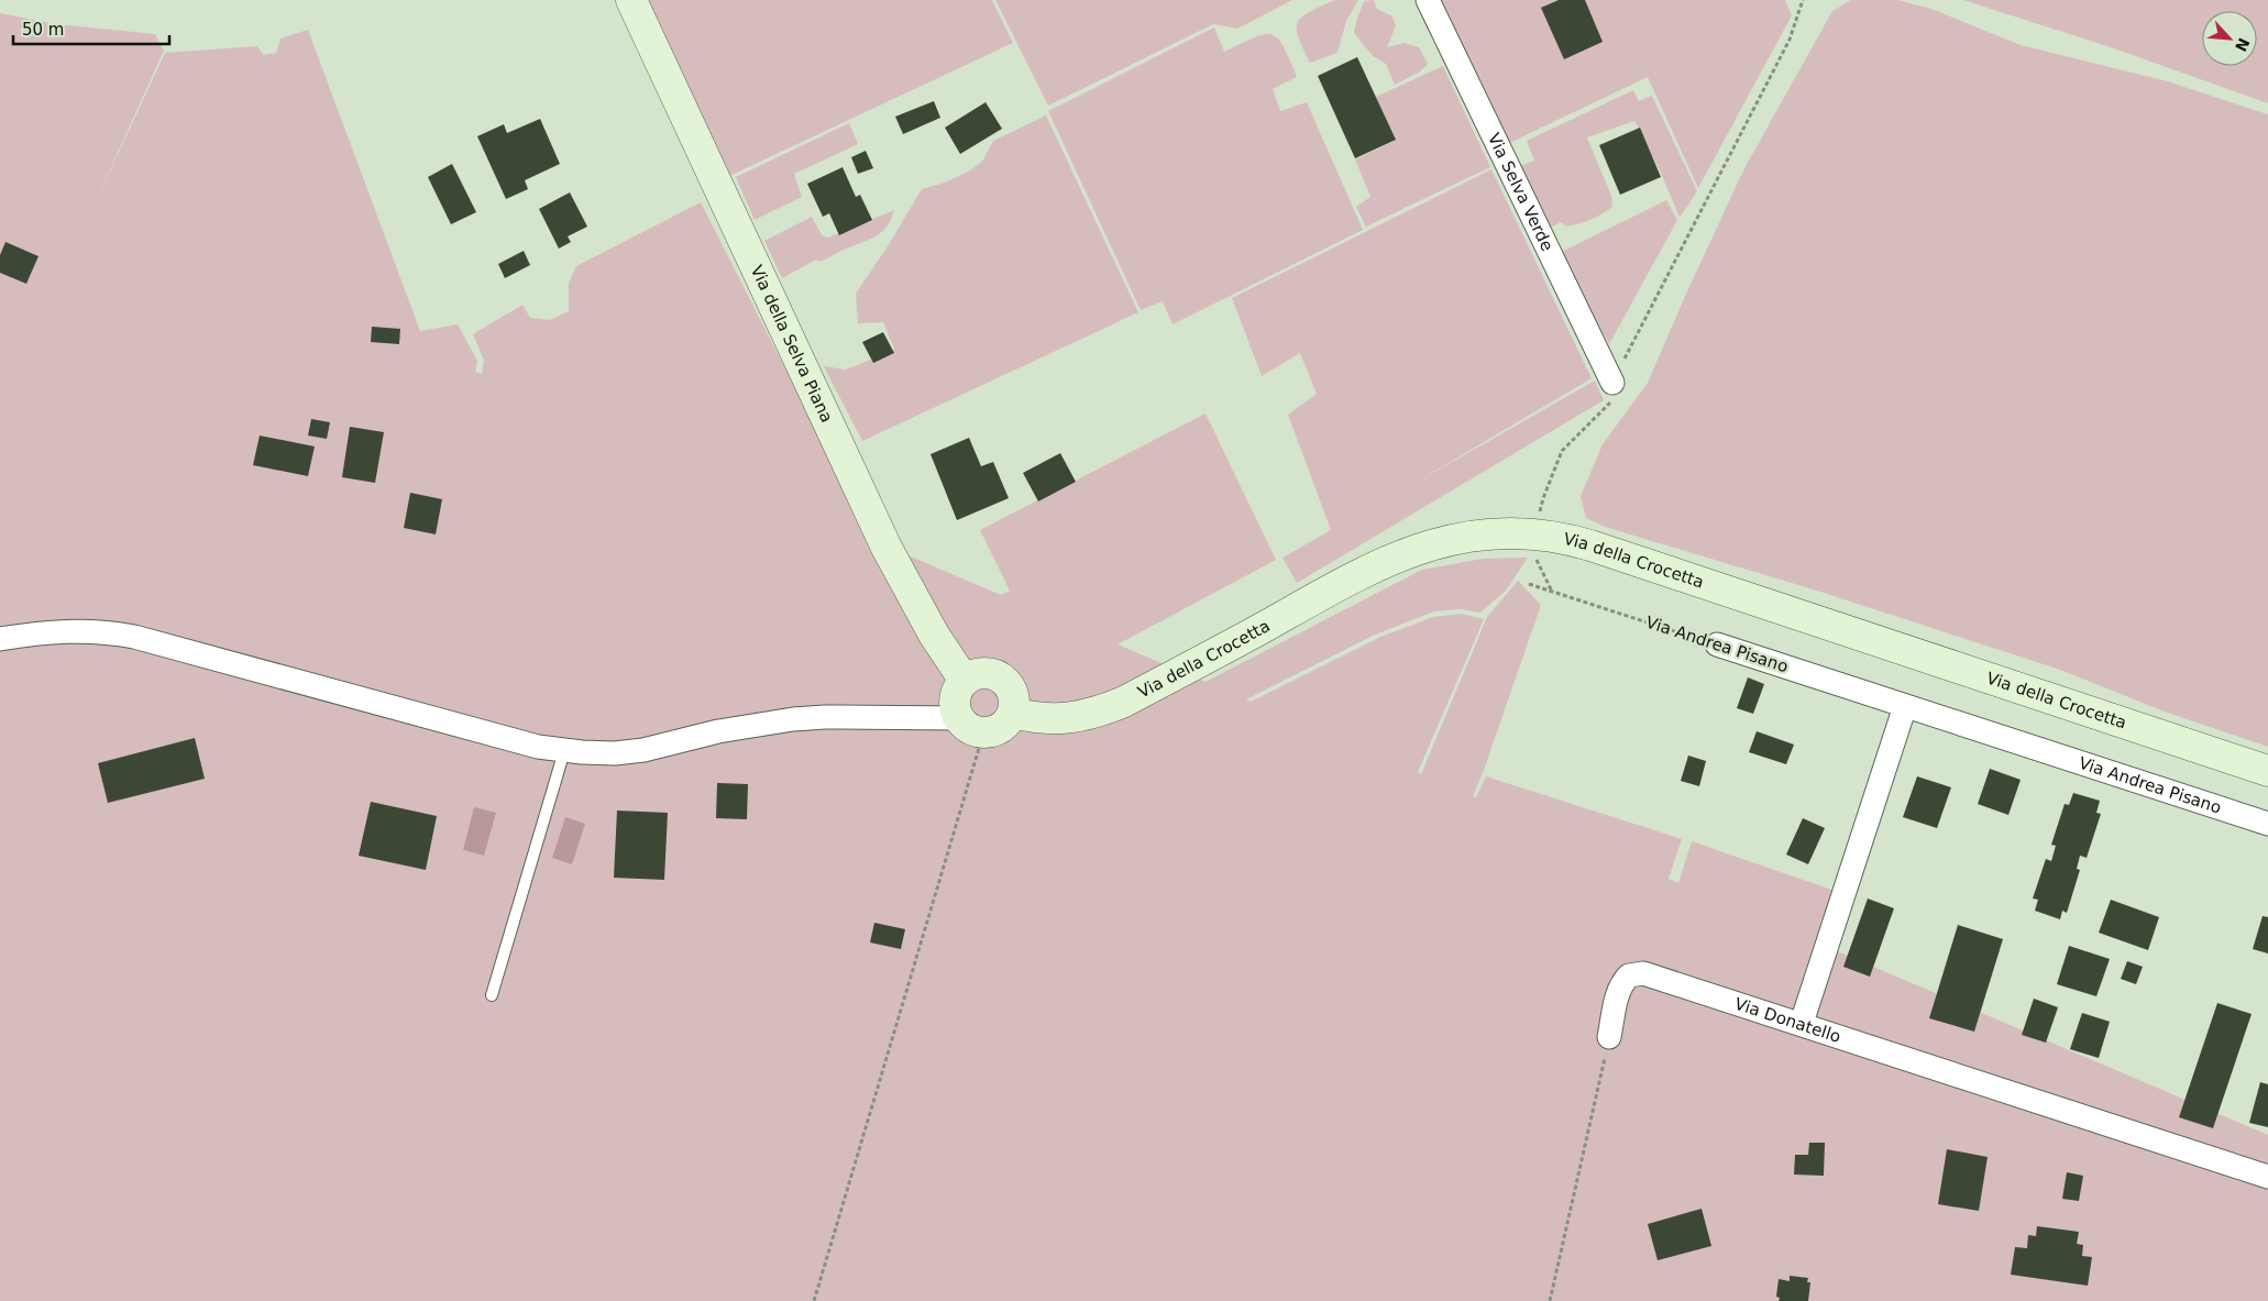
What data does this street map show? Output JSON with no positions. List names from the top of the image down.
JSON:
{
  "streets": {
    "street": [
      "Via Selva Verde",
      "Via della Selva Piana",
      "Via della Crocetta",
      "Via Andrea Pisano",
      "Via Donatello"
    ]
  },
  "crossings": [
    ["Via della Selva Piana", "Via della Crocetta"]
  ],
  "scale_bar": "50 m",
  "north": "bottom right"
}
